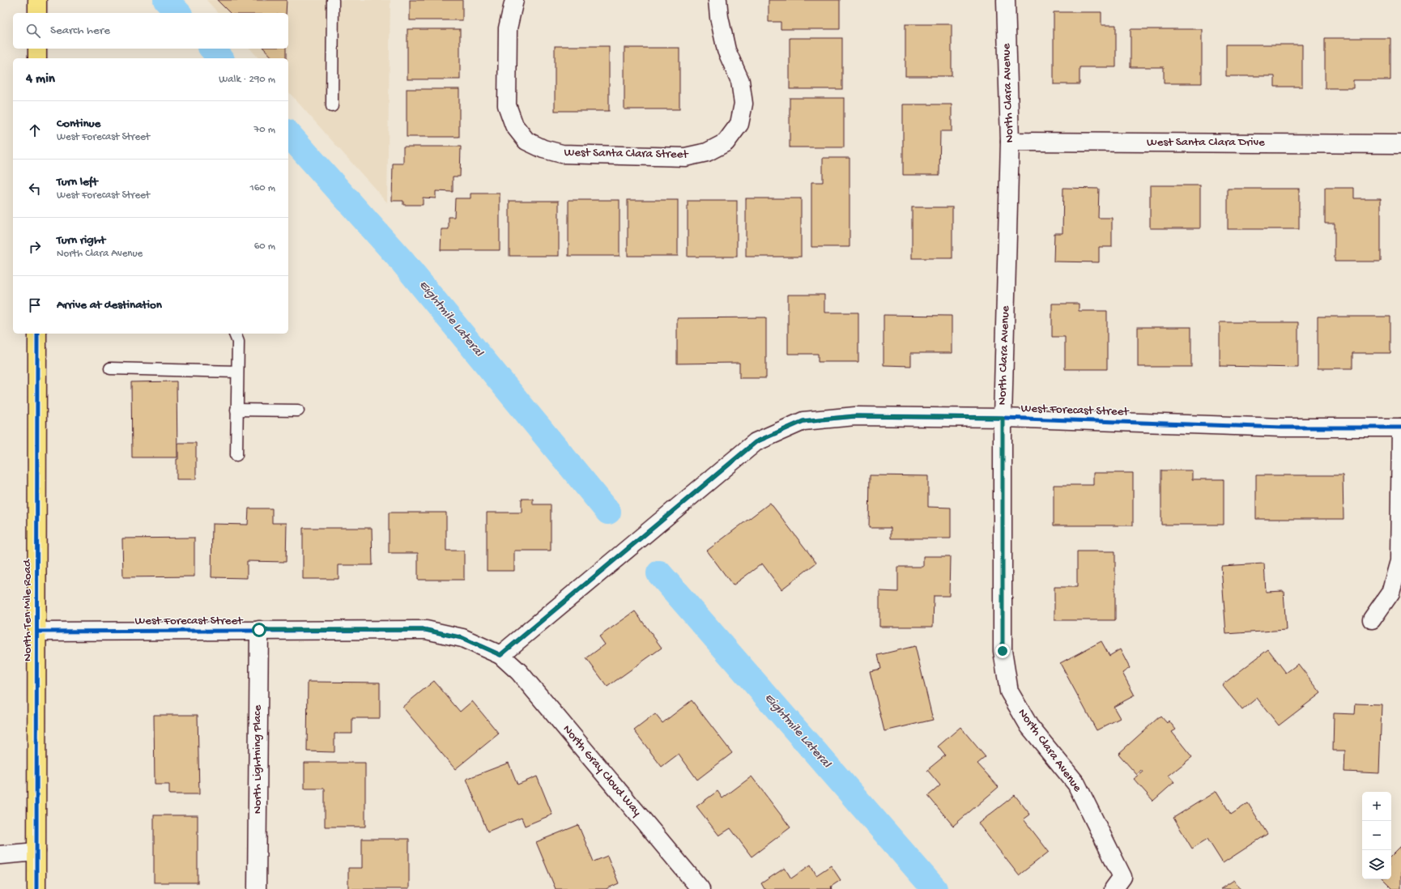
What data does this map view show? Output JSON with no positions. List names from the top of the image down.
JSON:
{
  "streets": {
    "main road": ["North Ten Mile Road"],
    "street": [
      "North Clara Avenue",
      "West Santa Clara Drive",
      "West Santa Clara Street",
      "West Forecast Street",
      "North Lightning Place",
      "North Gray Cloud Way"
    ]
  },
  "crossings": [
    ["North Clara Avenue", "West Santa Clara Drive"],
    ["North Clara Avenue", "West Forecast Street"],
    ["West Forecast Street", "North Ten Mile Road"],
    ["West Forecast Street", "North Lightning Place"],
    ["West Forecast Street", "North Gray Cloud Way"]
  ],
  "water": ["Eightmile Lateral"],
  "page": {
    "search": "Search here",
    "heading": ["4 min", "Walk · 290 m"],
    "list": [
      ["Continue", "West Forecast Street", "70 m"],
      ["Turn left", "West Forecast Street", "160 m"],
      ["Turn right", "North Clara Avenue", "60 m"],
      "Arrive at destination"
    ],
    "map_buttons": ["+", "−"]
  }
}
